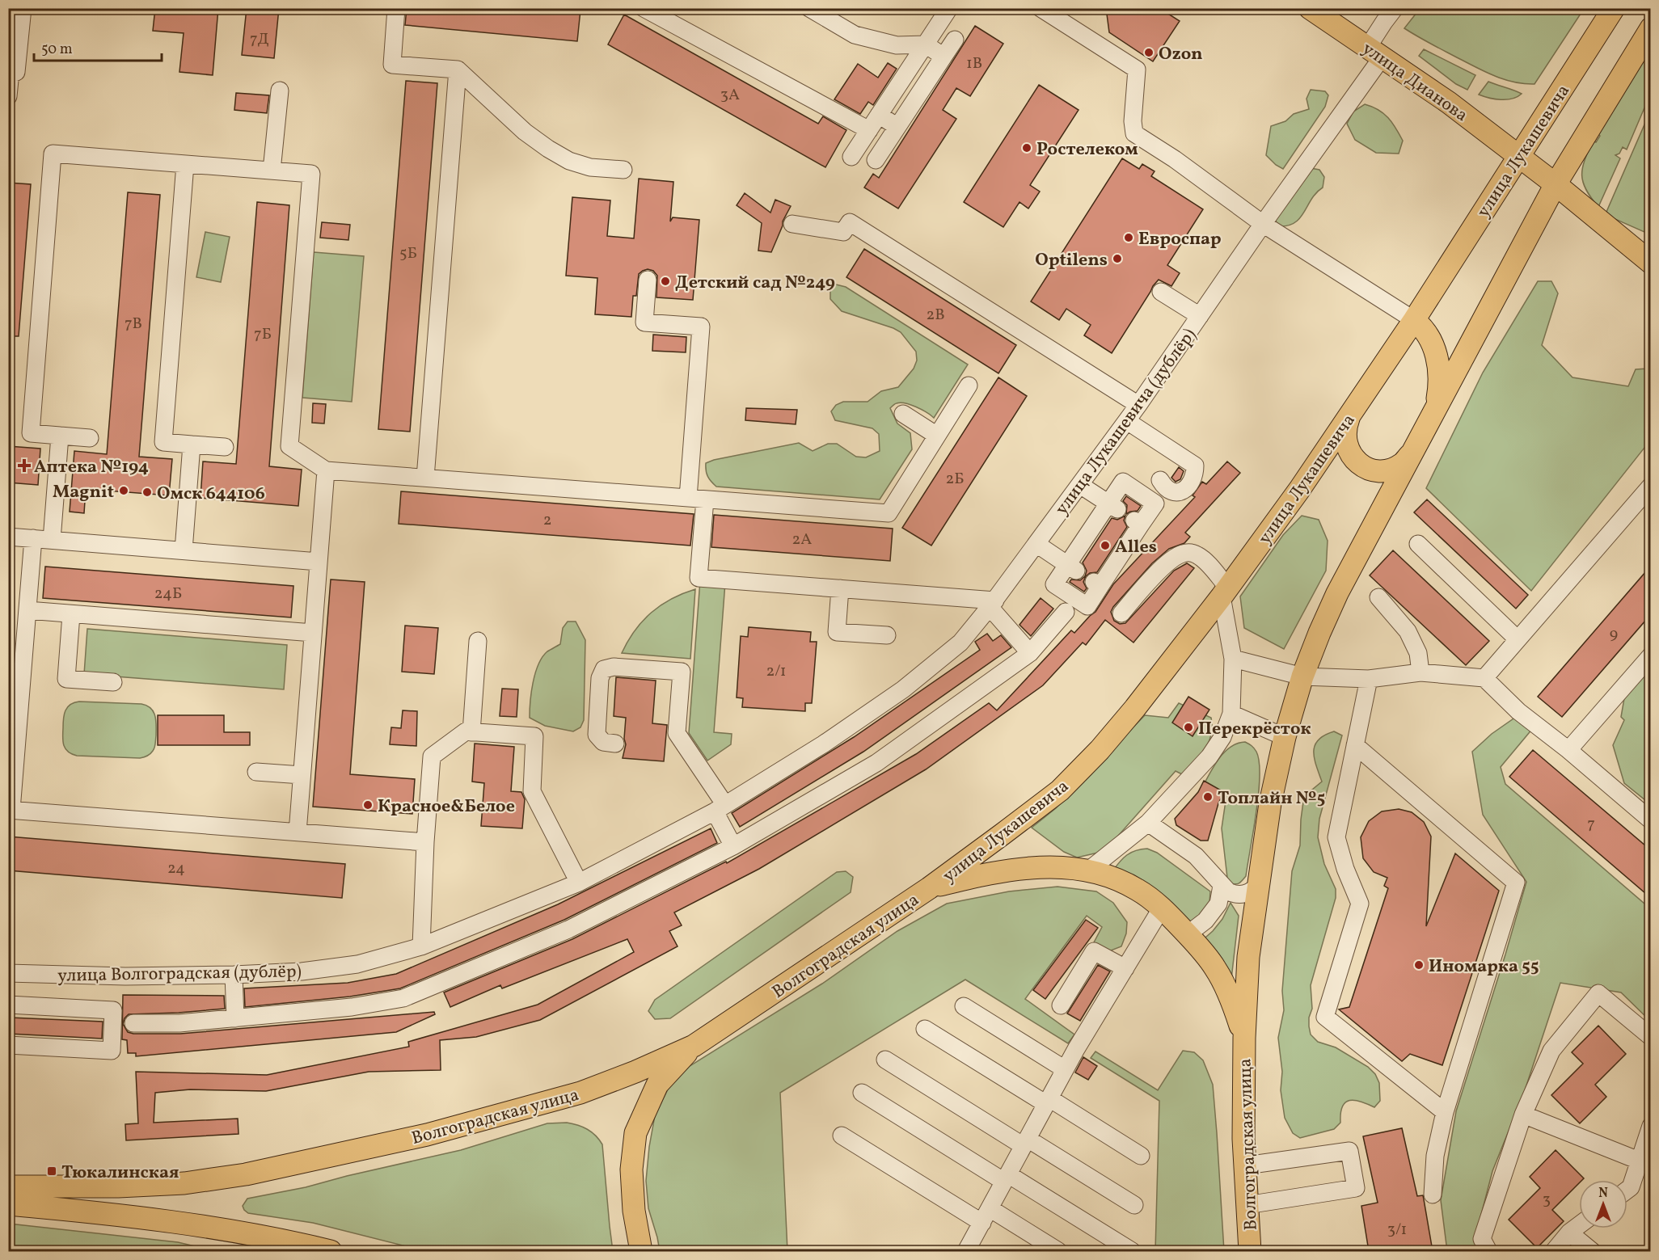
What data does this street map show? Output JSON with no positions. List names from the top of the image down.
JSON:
{
  "streets": {
    "main road": ["улица Дианова", "улица Лукашевича", "Волгоградская улица"],
    "street": ["улица Лукашевича (дублёр)", "улица Волгоградская (дублёр)"]
  },
  "crossings": [
    ["улица Дианова", "улица Лукашевича"],
    ["улица Дианова", "улица Лукашевича (дублёр)"],
    ["улица Лукашевича", "Волгоградская улица"],
    ["улица Лукашевича (дублёр)", "улица Волгоградская (дублёр)"]
  ],
  "places": {
    "other": [
      "Ozon",
      "Ростелеком",
      "Евроспар",
      "Optilens",
      "Детский сад №249",
      "Magnit",
      "Омск 644106",
      "Alles",
      "Перекрёсток",
      "Топлайн №5",
      "Красное&Белое",
      "Иномарка 55"
    ],
    "health": ["Аптека №194"],
    "transit": ["Тюкалинская"]
  },
  "house_numbers": [
    "7Д",
    "1В",
    "3А",
    "5Б",
    "2В",
    "7В",
    "7Б",
    "2Б",
    "2",
    "2А",
    "24Б",
    "9",
    "2/1",
    "7",
    "24",
    "3",
    "3/1"
  ],
  "scale_bar": "50 m",
  "north": "top"
}
